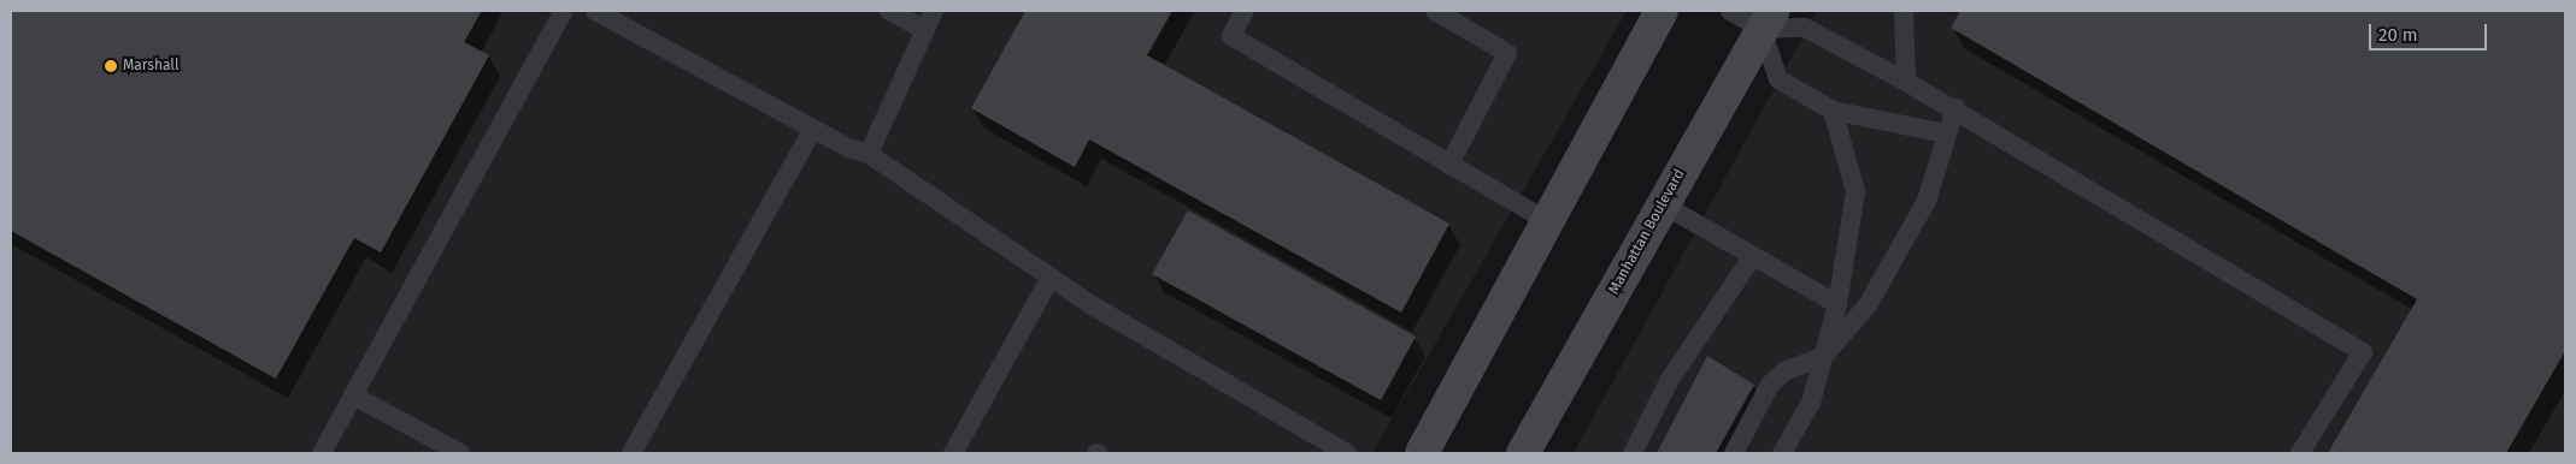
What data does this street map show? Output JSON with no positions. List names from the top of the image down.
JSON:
{
  "streets": {
    "street": ["Manhattan Boulevard"]
  },
  "places": ["Marshall"],
  "scale_bar": "20 m"
}
